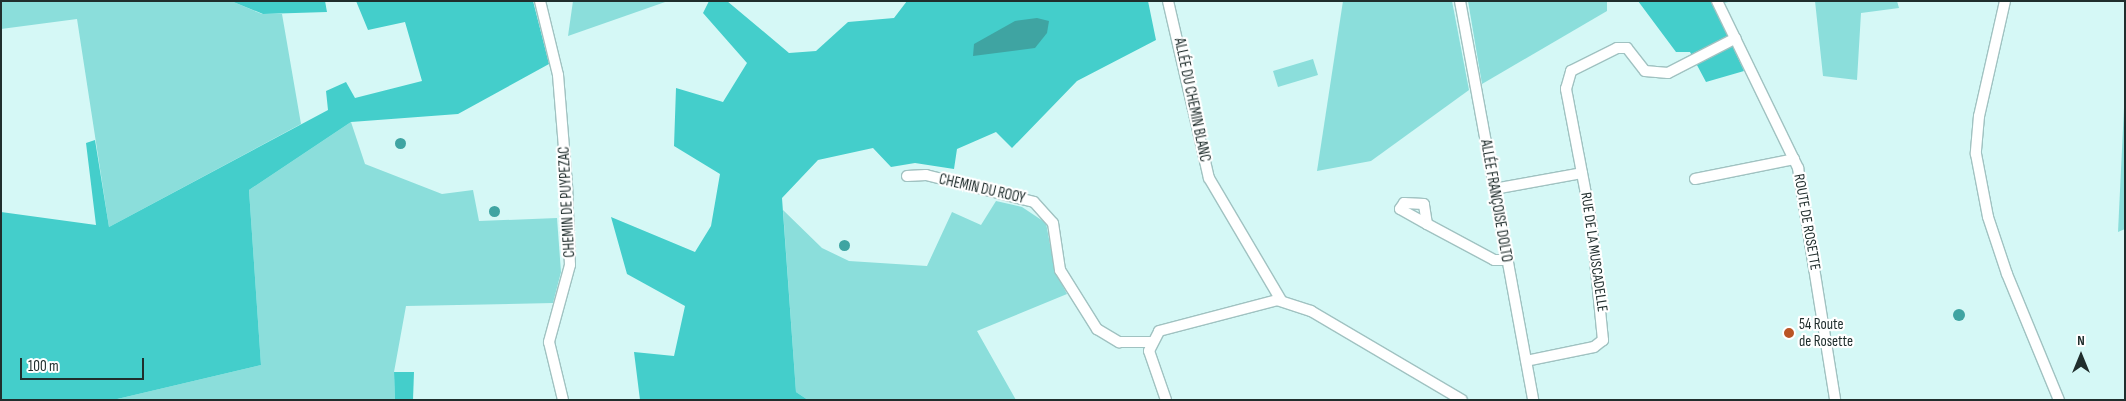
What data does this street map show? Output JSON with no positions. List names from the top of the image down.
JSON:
{
  "streets": {
    "street": [
      "ALLÉE DU CHEMIN BLANC",
      "CHEMIN DU ROOY",
      "ALLÉE FRANÇOISE DOLTO",
      "CHEMIN DE PUYPEZAC",
      "ROUTE DE ROSETTE",
      "RUE DE LA MUSCADELLE"
    ]
  },
  "crossings": [
    ["ALLÉE FRANÇOISE DOLTO", "RUE DE LA MUSCADELLE"]
  ],
  "places": ["54 Route de Rosette"],
  "scale_bar": "100 m",
  "north": "top"
}
